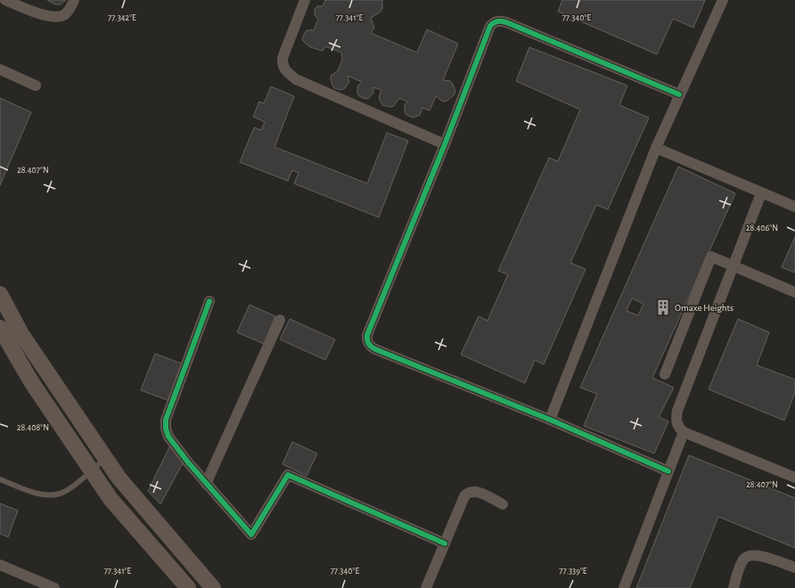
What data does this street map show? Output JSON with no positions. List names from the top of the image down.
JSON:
{
  "places": {
    "building": ["Omaxe Heights"]
  },
  "coordinates": [
    "77.342°E",
    "77.341°E",
    "77.340°E",
    "28.407°N",
    "28.406°N",
    "28.408°N",
    "77.339°E"
  ]
}
